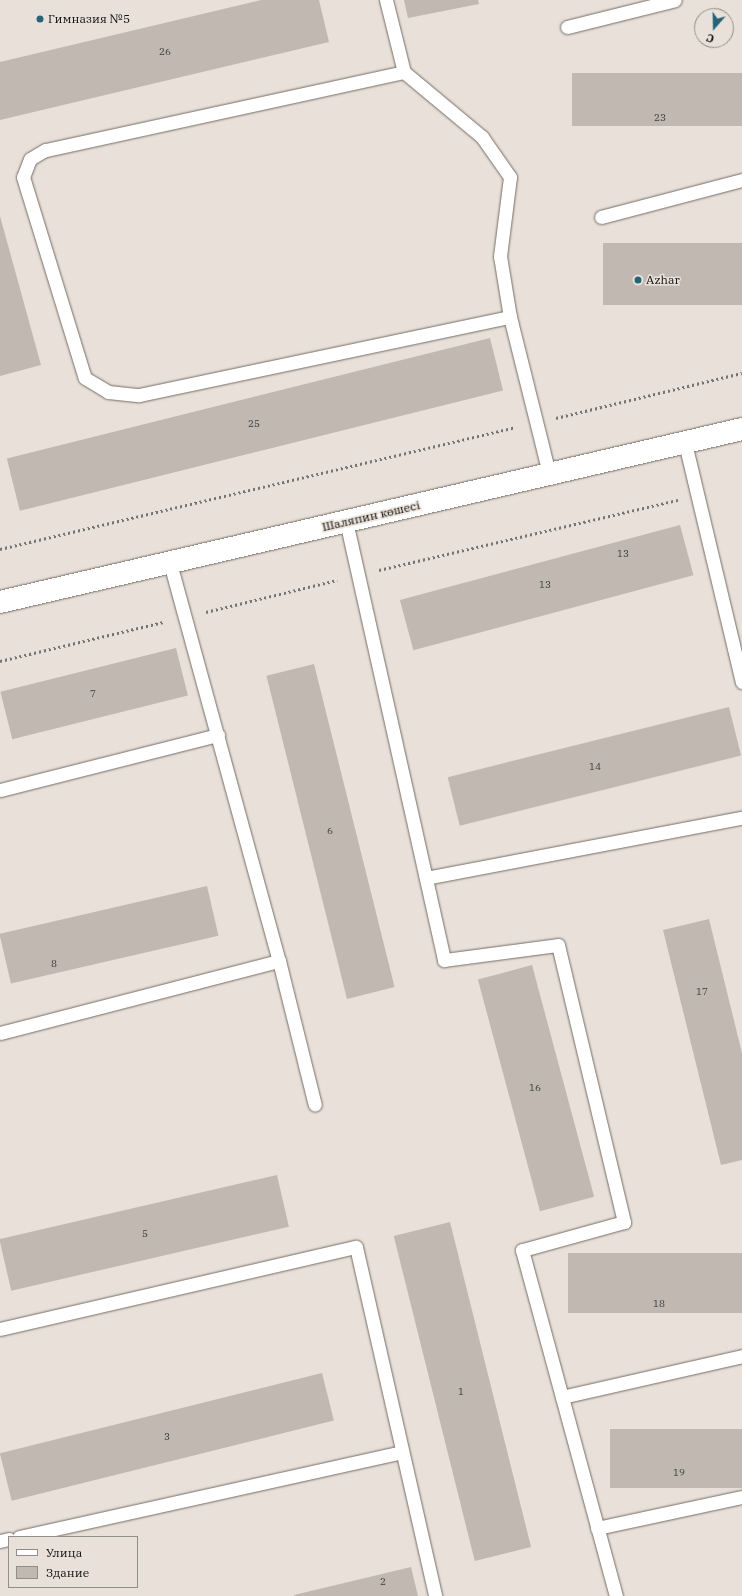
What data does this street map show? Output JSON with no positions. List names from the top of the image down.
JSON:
{
  "streets": {
    "main road": ["Шаляпин көшесі"]
  },
  "places": ["Гимназия №5", "Azhar"],
  "house_numbers": [
    "26",
    "23",
    "25",
    "13",
    "13",
    "7",
    "14",
    "6",
    "8",
    "17",
    "16",
    "5",
    "18",
    "1",
    "3",
    "19",
    "2"
  ],
  "legend": ["Улица", "Здание"],
  "north": "bottom"
}
